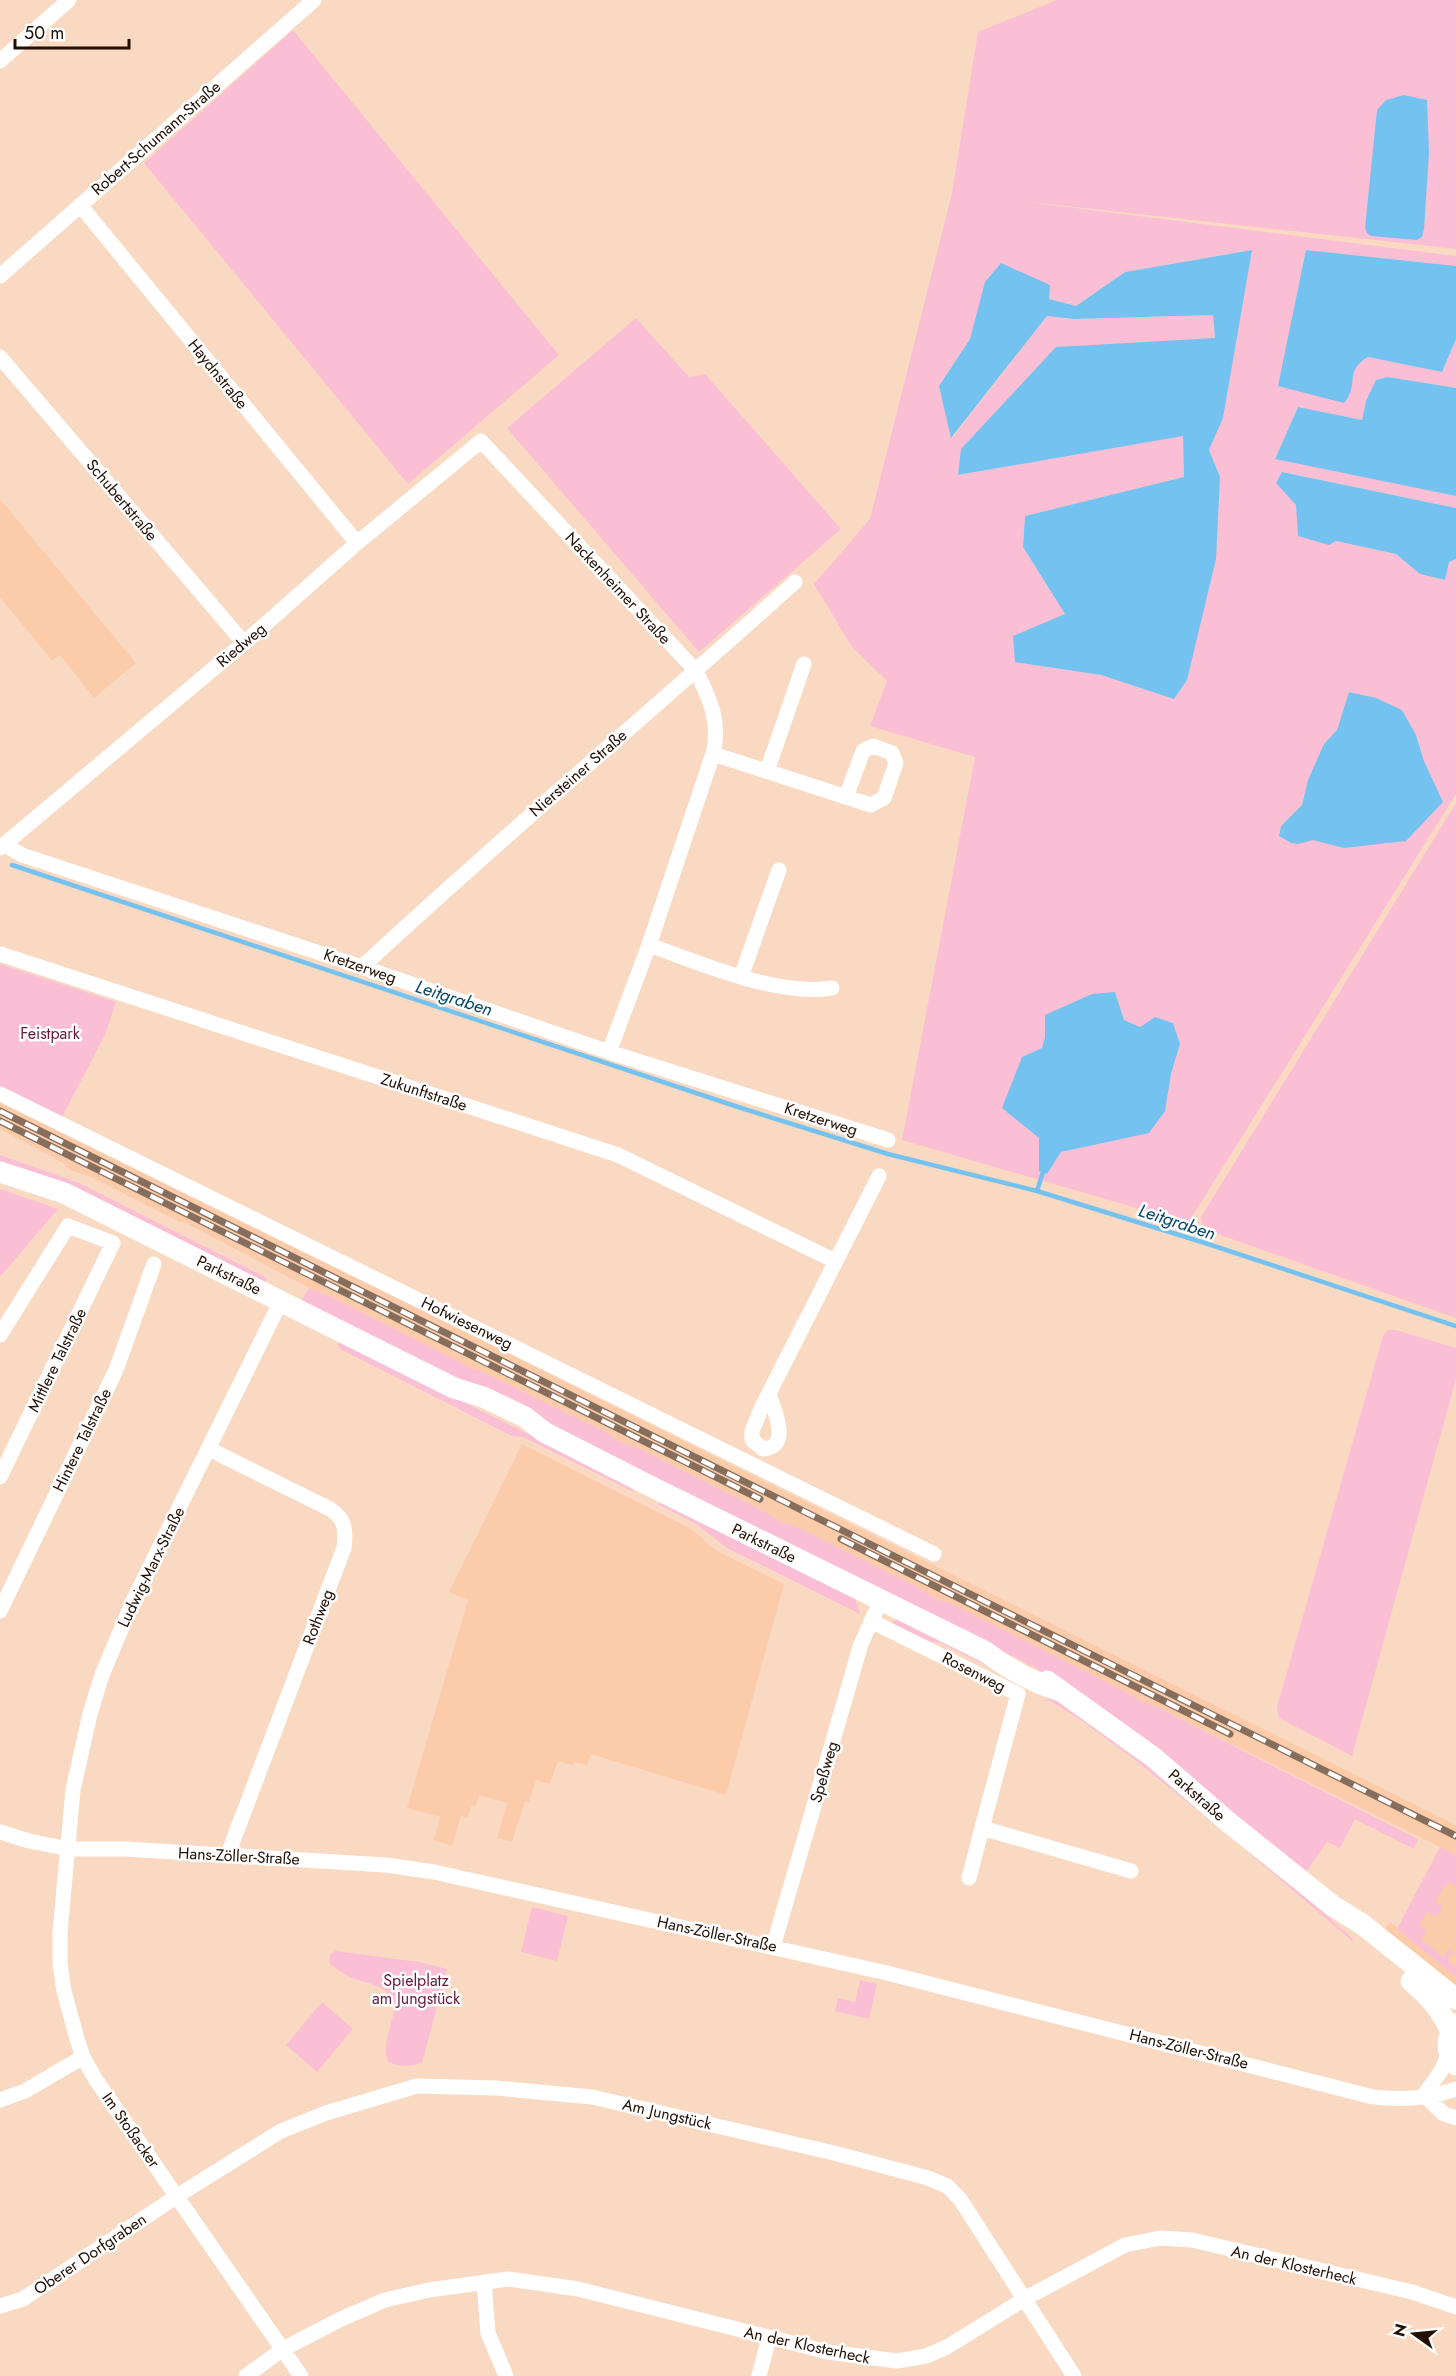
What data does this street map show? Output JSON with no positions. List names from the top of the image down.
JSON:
{
  "streets": {
    "main road": ["Parkstraße"],
    "street": [
      "Robert-Schumann-Straße",
      "Haydnstraße",
      "Schubertstraße",
      "Nackenheimer Straße",
      "Riedweg",
      "Niersteiner Straße",
      "Kretzerweg",
      "Zukunftstraße",
      "Hofwiesenweg",
      "Mittlere Talstraße",
      "Hintere Talstraße",
      "Ludwig-Marx-Straße",
      "Rothweg",
      "Rosenweg",
      "Speßweg",
      "Hans-Zöller-Straße",
      "Am Jungstück",
      "Im Stoßacker",
      "Oberer Dorfgraben",
      "An der Klosterheck"
    ]
  },
  "crossings": [
    ["Robert-Schumann-Straße", "Haydnstraße"],
    ["Haydnstraße", "Riedweg"],
    ["Schubertstraße", "Riedweg"],
    ["Nackenheimer Straße", "Riedweg"],
    ["Nackenheimer Straße", "Niersteiner Straße"],
    ["Nackenheimer Straße", "Kretzerweg"],
    ["Riedweg", "Kretzerweg"],
    ["Niersteiner Straße", "Kretzerweg"],
    ["Parkstraße", "Ludwig-Marx-Straße"],
    ["Parkstraße", "Speßweg"],
    ["Ludwig-Marx-Straße", "Rothweg"],
    ["Ludwig-Marx-Straße", "Hans-Zöller-Straße"],
    ["Ludwig-Marx-Straße", "Im Stoßacker"],
    ["Rothweg", "Hans-Zöller-Straße"],
    ["Rosenweg", "Speßweg"],
    ["Speßweg", "Hans-Zöller-Straße"],
    ["Hans-Zöller-Straße", "Im Stoßacker"],
    ["Am Jungstück", "Im Stoßacker"],
    ["Am Jungstück", "Oberer Dorfgraben"],
    ["Am Jungstück", "An der Klosterheck"],
    ["Im Stoßacker", "Oberer Dorfgraben"],
    ["Im Stoßacker", "An der Klosterheck"]
  ],
  "water": ["Leitgraben"],
  "parks": ["Feistpark", "Spielplatz am Jungstück"],
  "scale_bar": "50 m",
  "north": "left"
}
